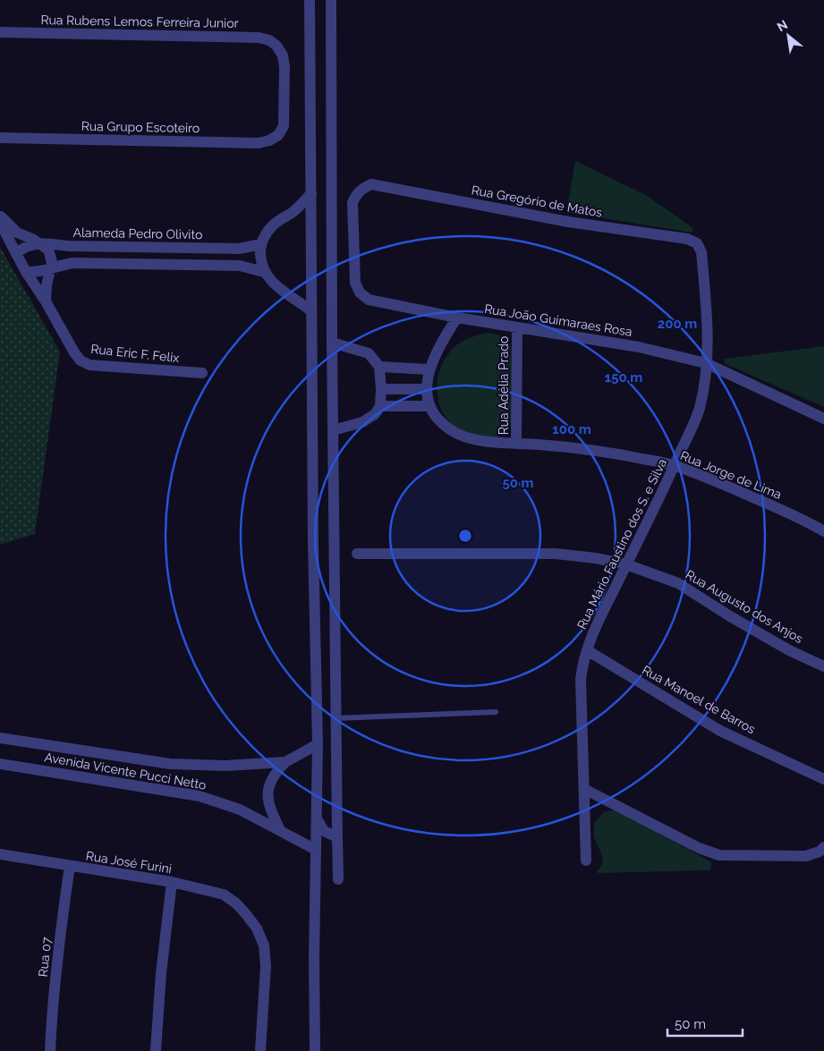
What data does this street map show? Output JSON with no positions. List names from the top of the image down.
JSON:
{
  "streets": {
    "street": [
      "Rua Rubens Lemos Ferreira Junior",
      "Rua Grupo Escoteiro",
      "Rua Gregório de Matos",
      "Alameda Pedro Olivito",
      "Rua João Guimaraes Rosa",
      "Rua Eric F. Felix",
      "Rua Adélia Prado",
      "Rua Jorge de Lima",
      "Rua Mário Faustino dos S. e Silva",
      "Rua Augusto dos Anjos",
      "Rua Manoel de Barros",
      "Avenida Vicente Pucci Netto",
      "Rua José Furini",
      "Rua 07"
    ]
  },
  "crossings": [
    ["Rua Rubens Lemos Ferreira Junior", "Rua Grupo Escoteiro"],
    ["Rua Gregório de Matos", "Rua João Guimaraes Rosa"],
    ["Rua Gregório de Matos", "Rua Mário Faustino dos S. e Silva"],
    ["Alameda Pedro Olivito", "Rua Eric F. Felix"],
    ["Rua João Guimaraes Rosa", "Rua Adélia Prado"],
    ["Rua João Guimaraes Rosa", "Rua Mário Faustino dos S. e Silva"],
    ["Rua Adélia Prado", "Rua Jorge de Lima"],
    ["Rua Jorge de Lima", "Rua Mário Faustino dos S. e Silva"],
    ["Rua Mário Faustino dos S. e Silva", "Rua Augusto dos Anjos"],
    ["Rua Mário Faustino dos S. e Silva", "Rua Manoel de Barros"],
    ["Rua José Furini", "Rua 07"]
  ],
  "scale_bar": "50 m",
  "north": "top left",
  "rings": [
    "200 m",
    "150 m",
    "100 m",
    "50 m"
  ]
}
